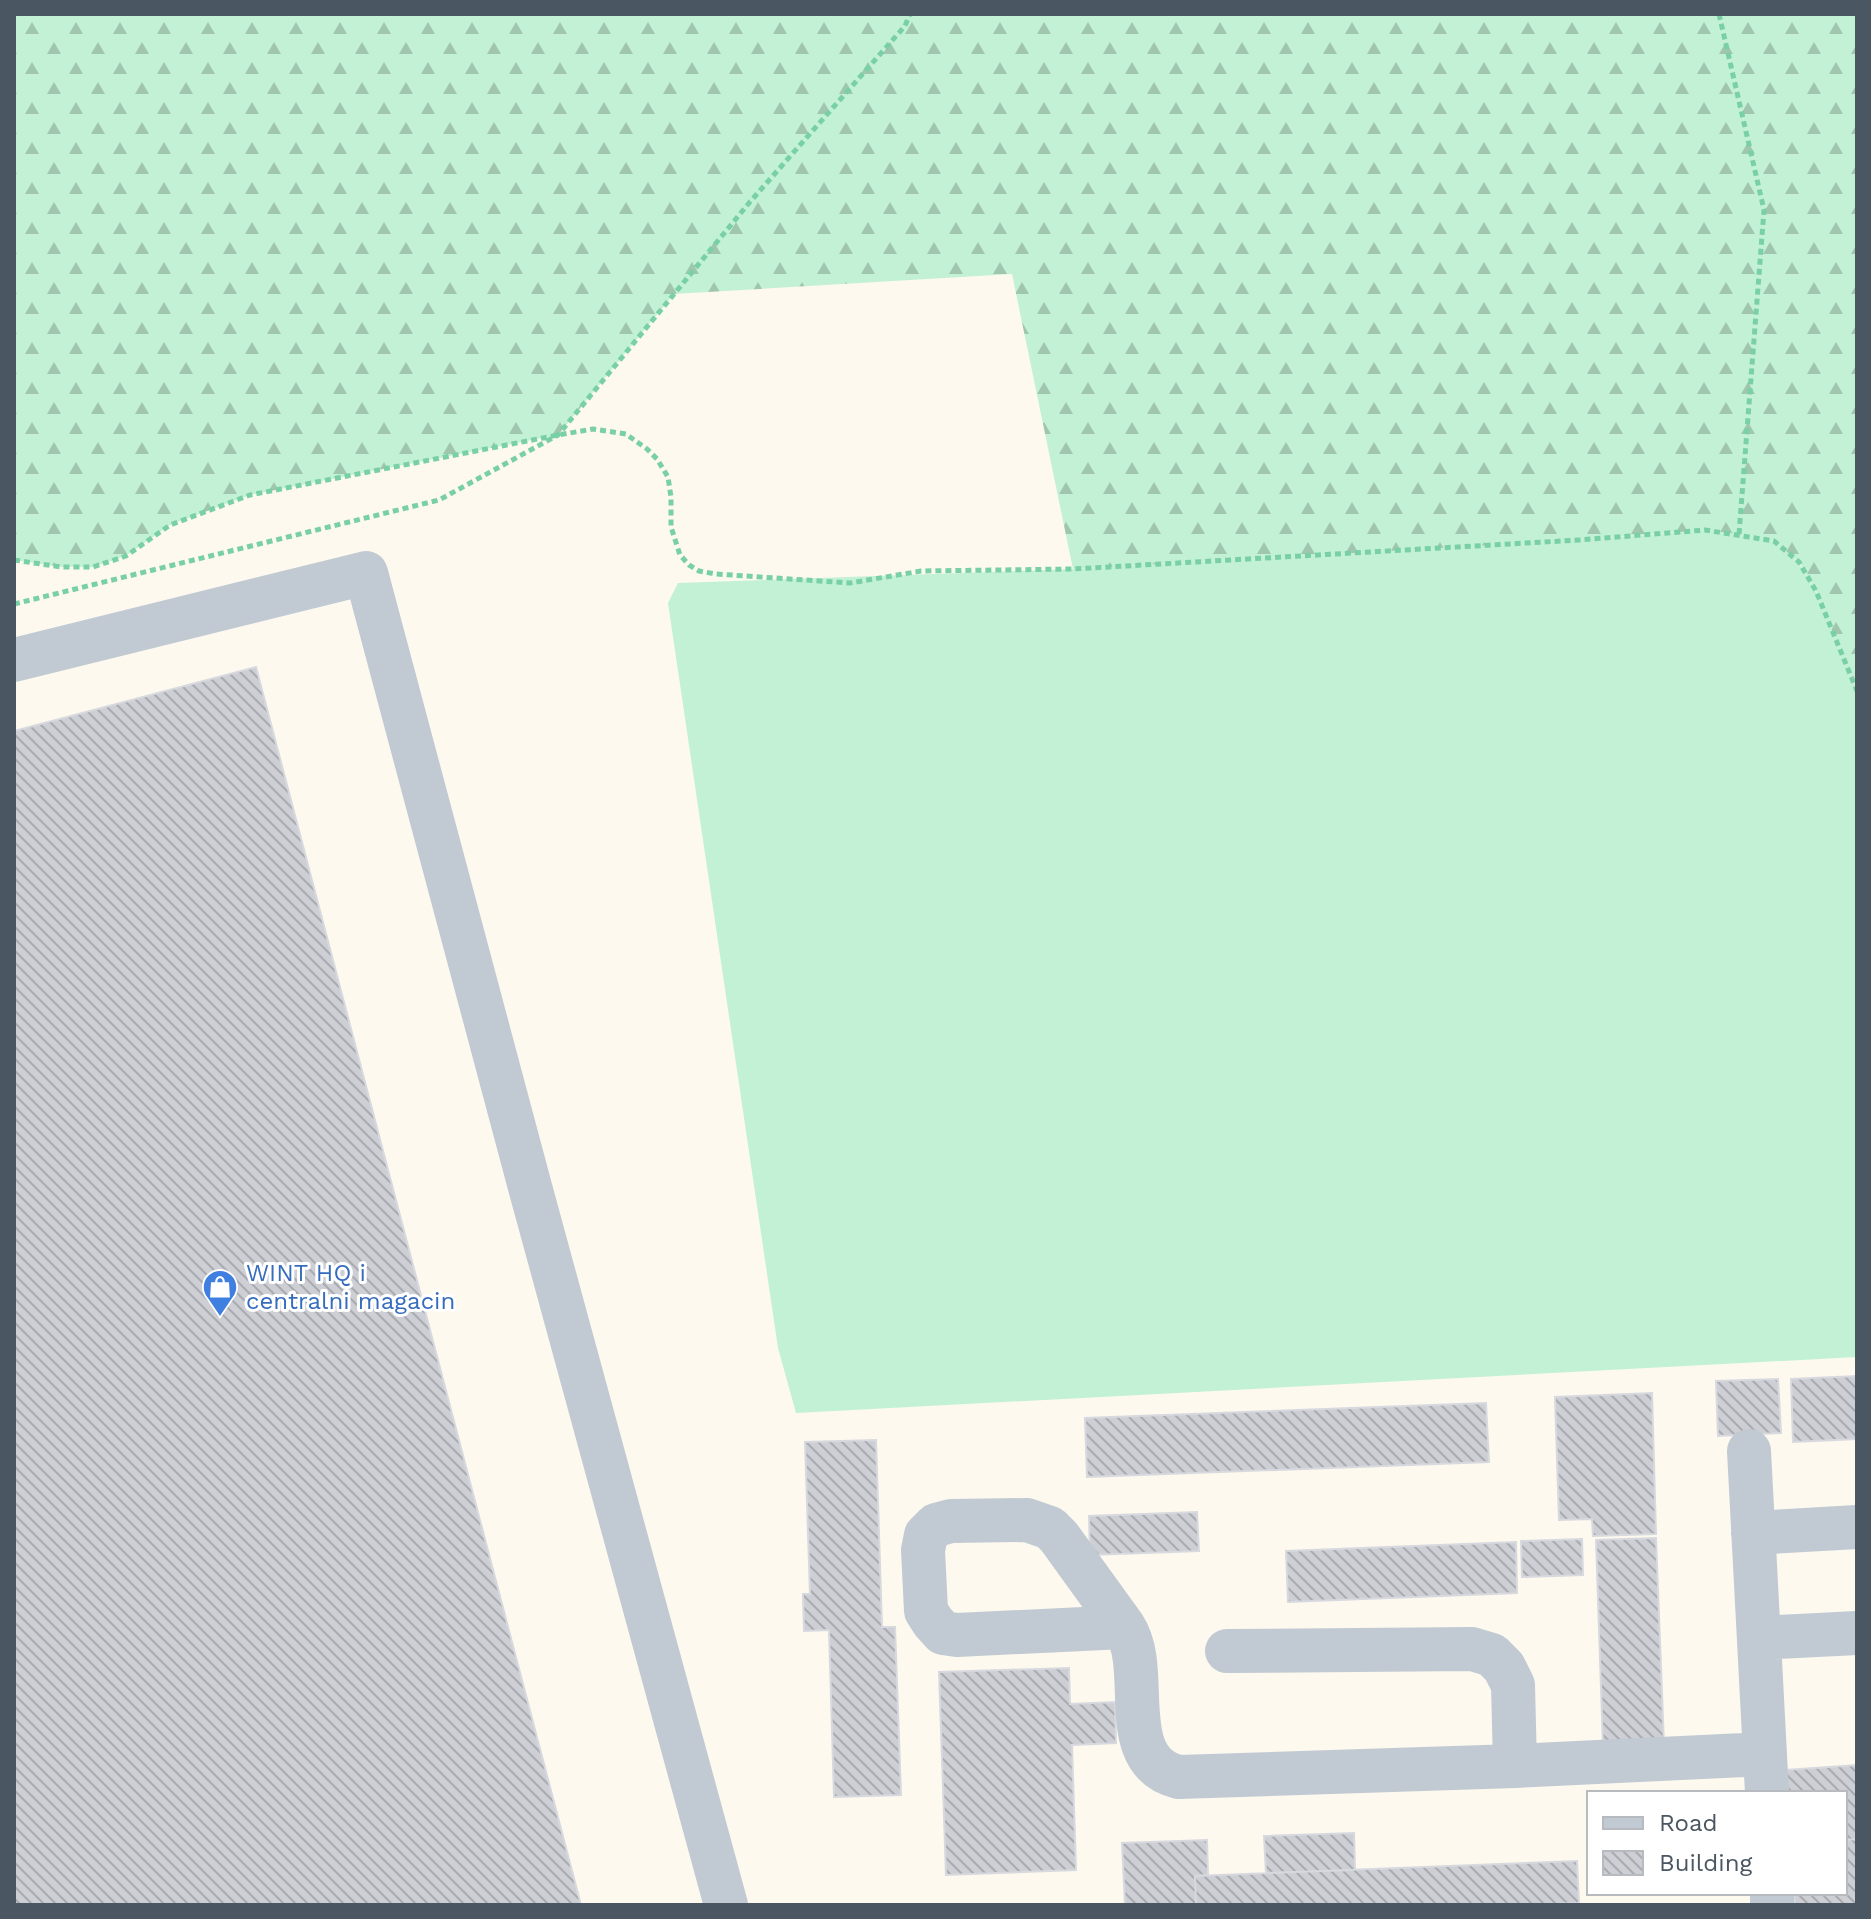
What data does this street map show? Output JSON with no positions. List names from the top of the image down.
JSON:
{
  "places": {
    "shop": ["WINT HQ i centralni magacin"]
  },
  "legend": ["Road", "Building"]
}
